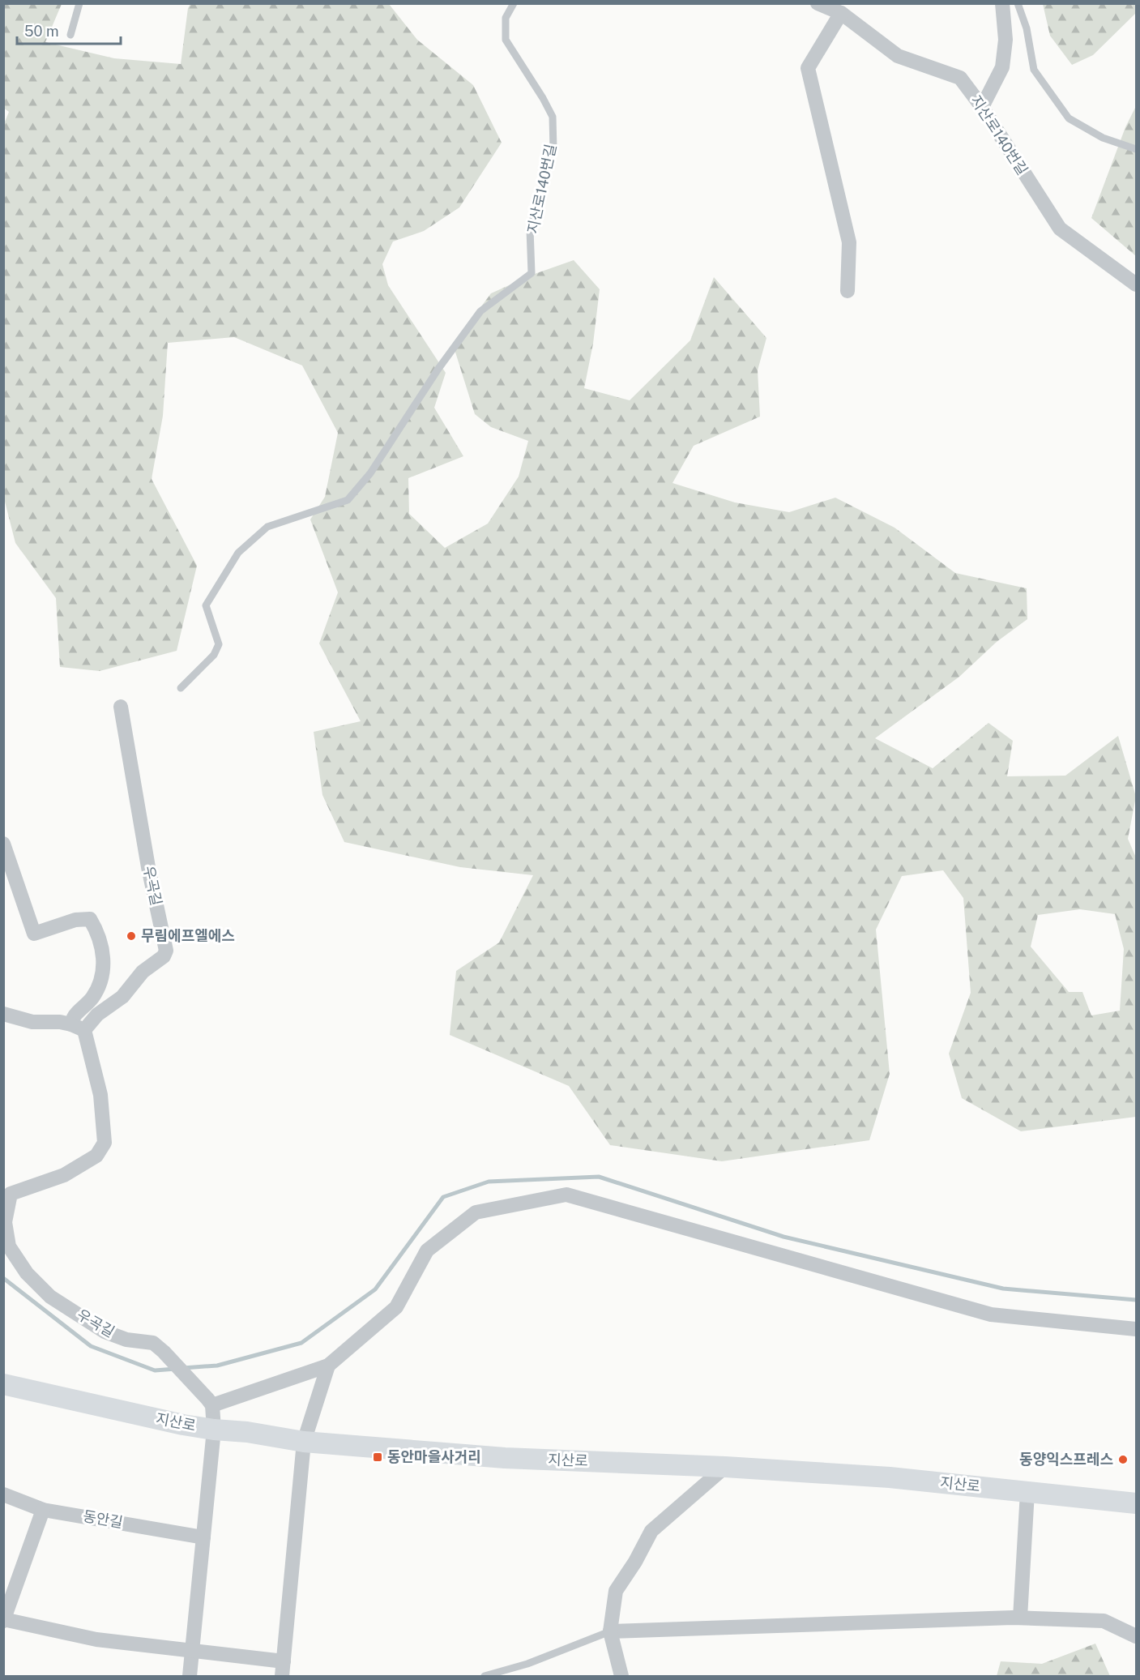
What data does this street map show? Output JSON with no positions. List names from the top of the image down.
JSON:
{
  "streets": {
    "main road": ["지산로"],
    "street": ["지산로140번길", "우곡길", "동안길"]
  },
  "places": {
    "other": ["무림에프엘에스", "동양익스프레스"],
    "transit": ["동안마을사거리"]
  },
  "scale_bar": "50 m"
}
